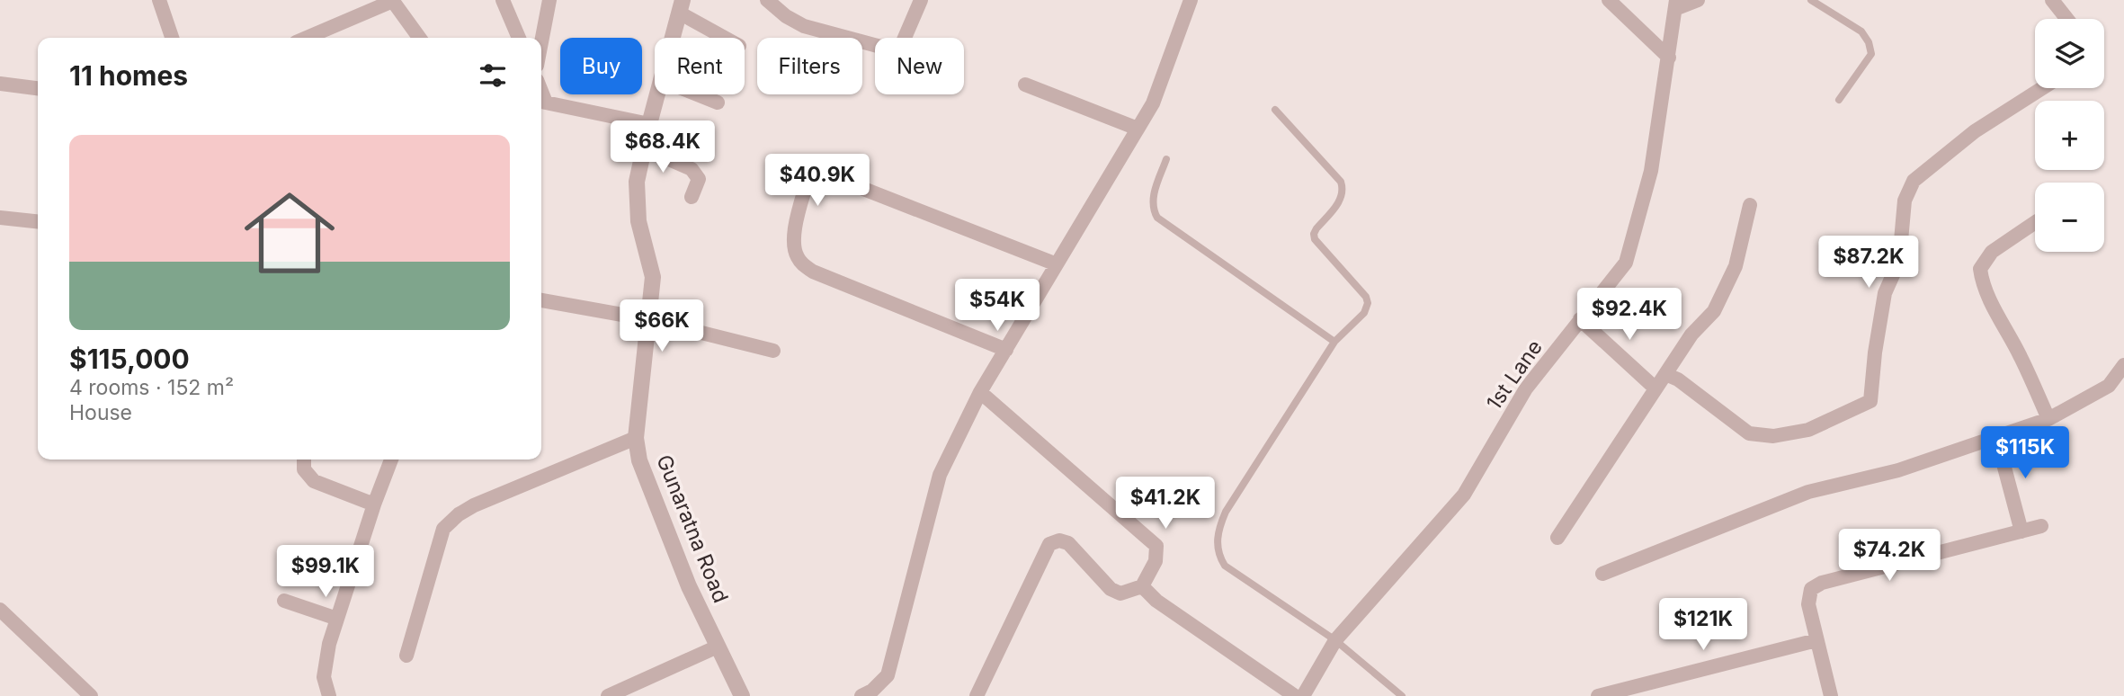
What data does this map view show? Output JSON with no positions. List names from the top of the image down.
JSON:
{
  "streets": {
    "street": ["1st Lane", "Gunaratna Road"]
  },
  "page": {
    "map_buttons": ["+", "−"],
    "chip": [
      "Buy",
      "Rent",
      "Filters",
      "New"
    ],
    "heading": "11 homes",
    "list": [
      {
        "name": "$115,000",
        "note": "4 rooms · 152 m² · House"
      }
    ],
    "price": [
      "$68.4K",
      "$40.9K",
      "$87.2K",
      "$54K",
      "$92.4K",
      "$66K",
      "$115K",
      "$41.2K",
      "$74.2K",
      "$99.1K",
      "$121K"
    ]
  }
}
